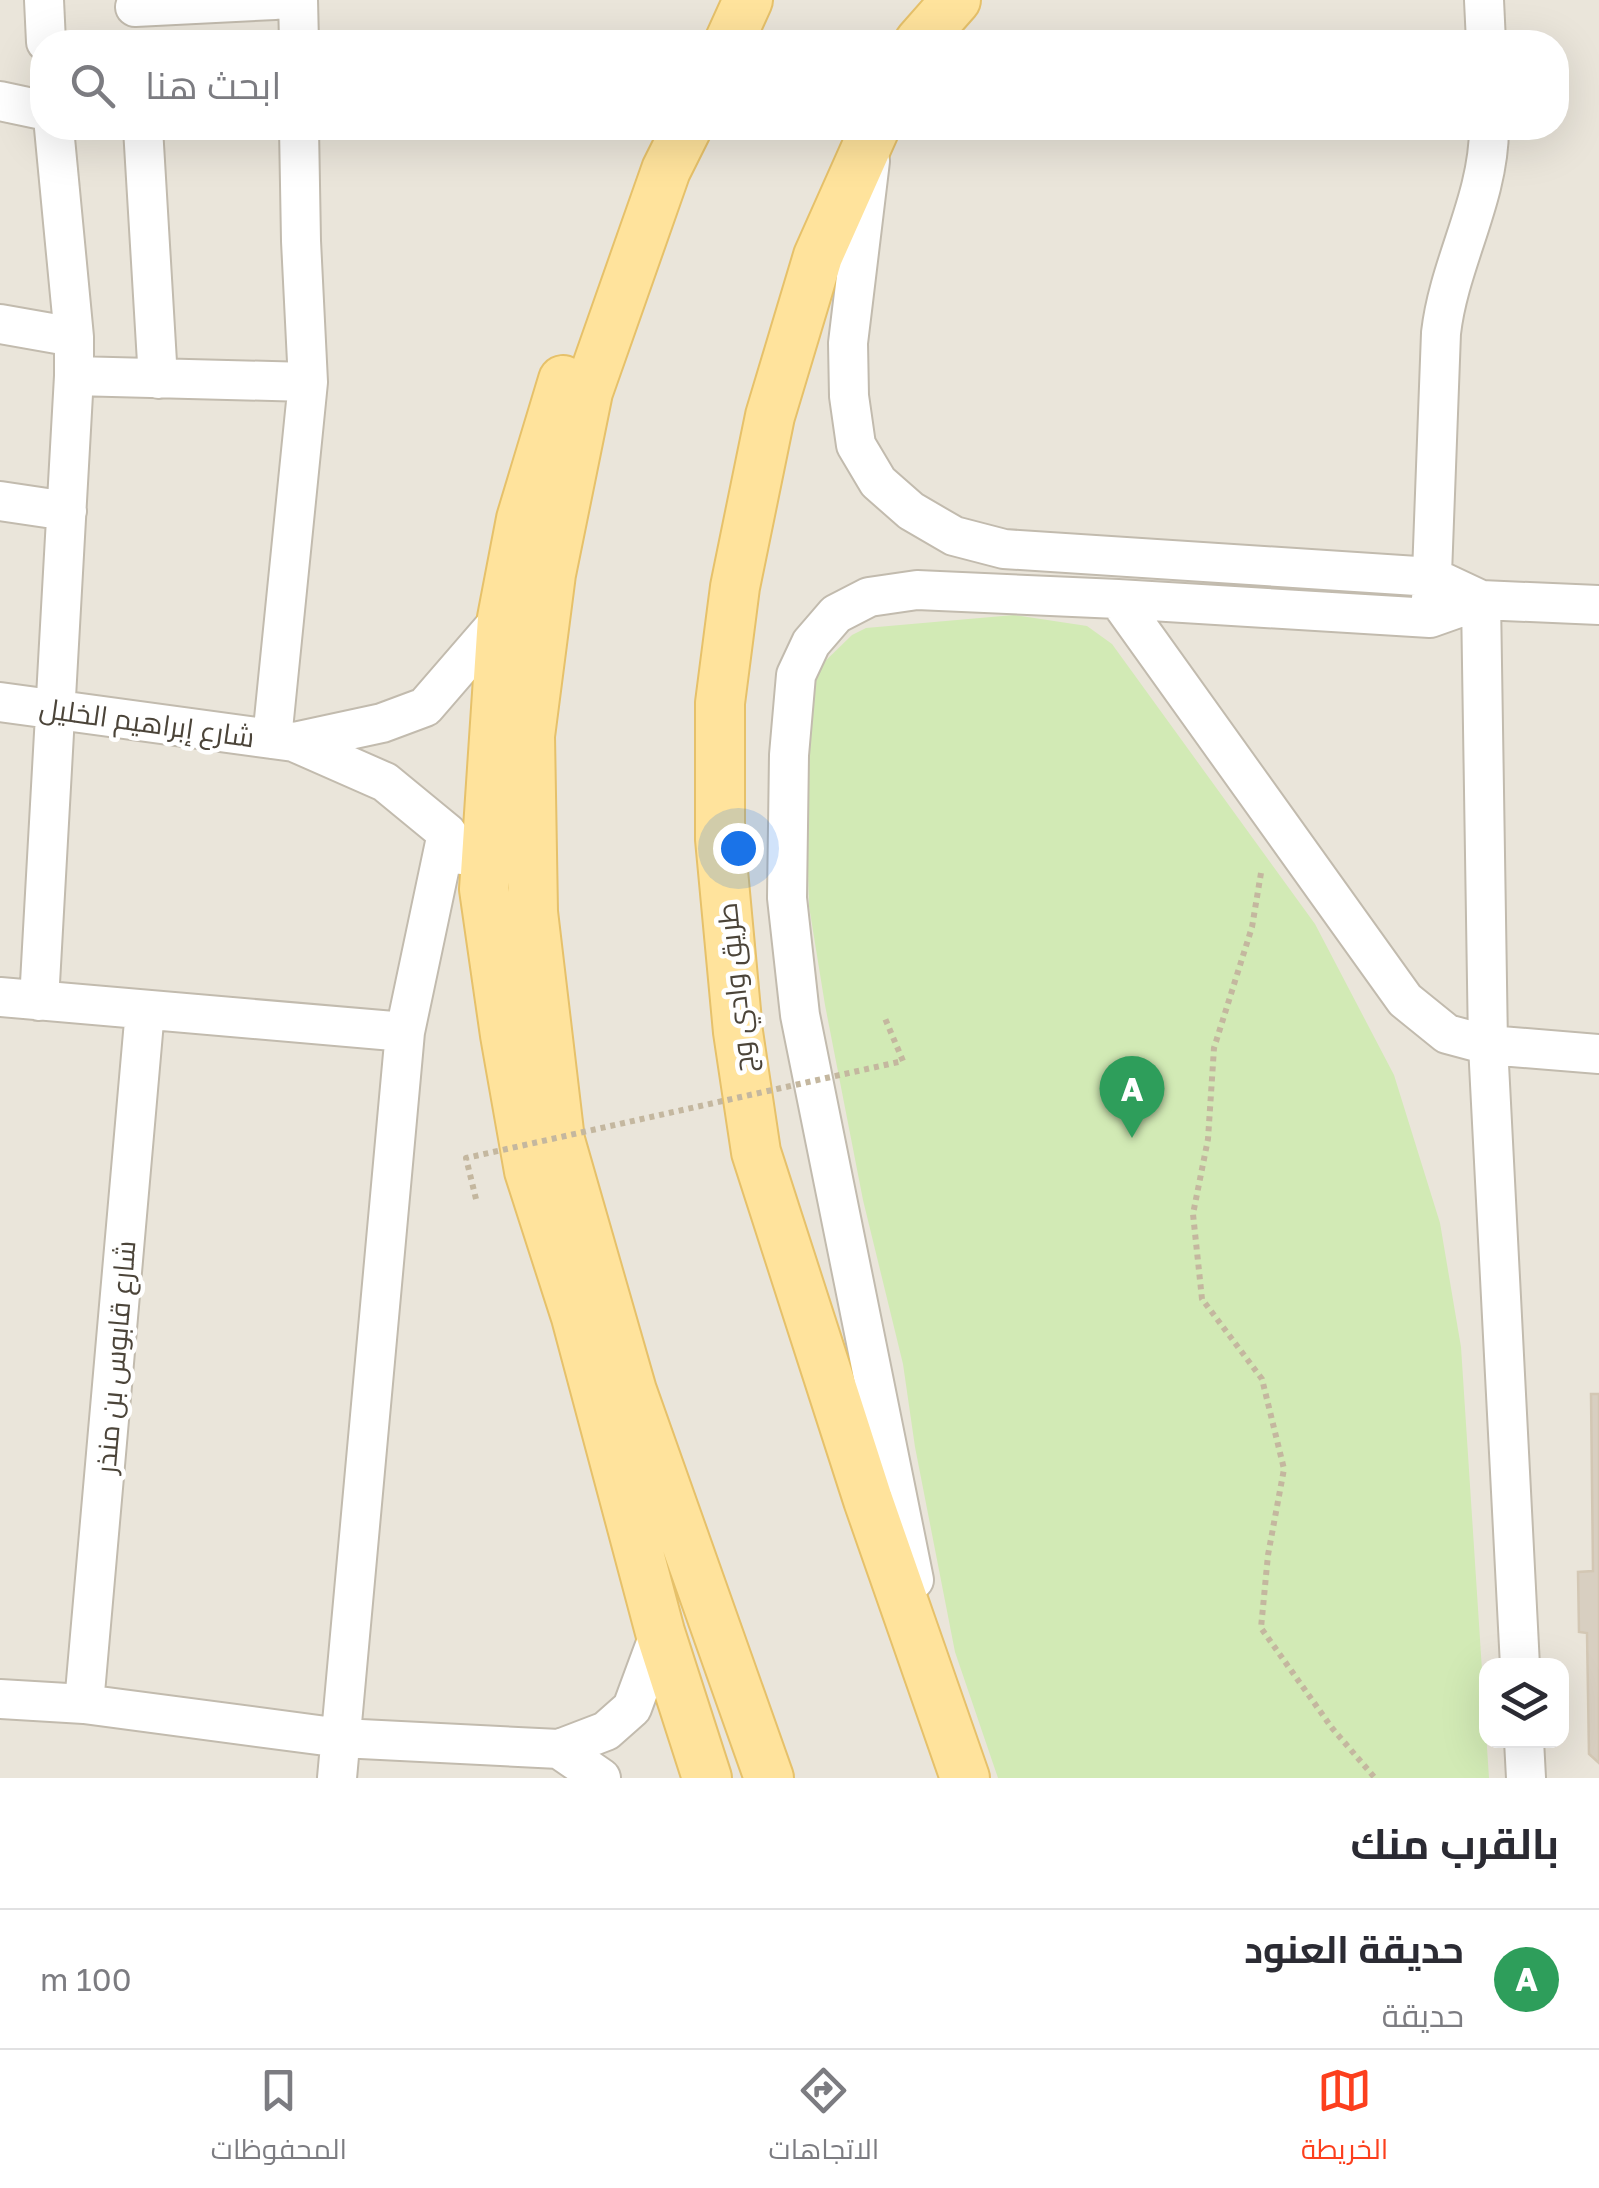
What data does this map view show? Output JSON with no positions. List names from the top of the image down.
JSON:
{
  "streets": {
    "main road": ["طريق وادي وج"],
    "street": ["شارع إبراهيم الخليل", "شارع قابوس بن منذر"]
  },
  "page": {
    "search": "ابحث هنا",
    "pins": "A",
    "heading": "بالقرب منك",
    "list": [
      {
        "mark": "A",
        "name": "حديقة العنود",
        "note": "حديقة",
        "value": "100 m"
      }
    ],
    "nav": ["الخريطة", "الاتجاهات", "المحفوظات"]
  }
}
